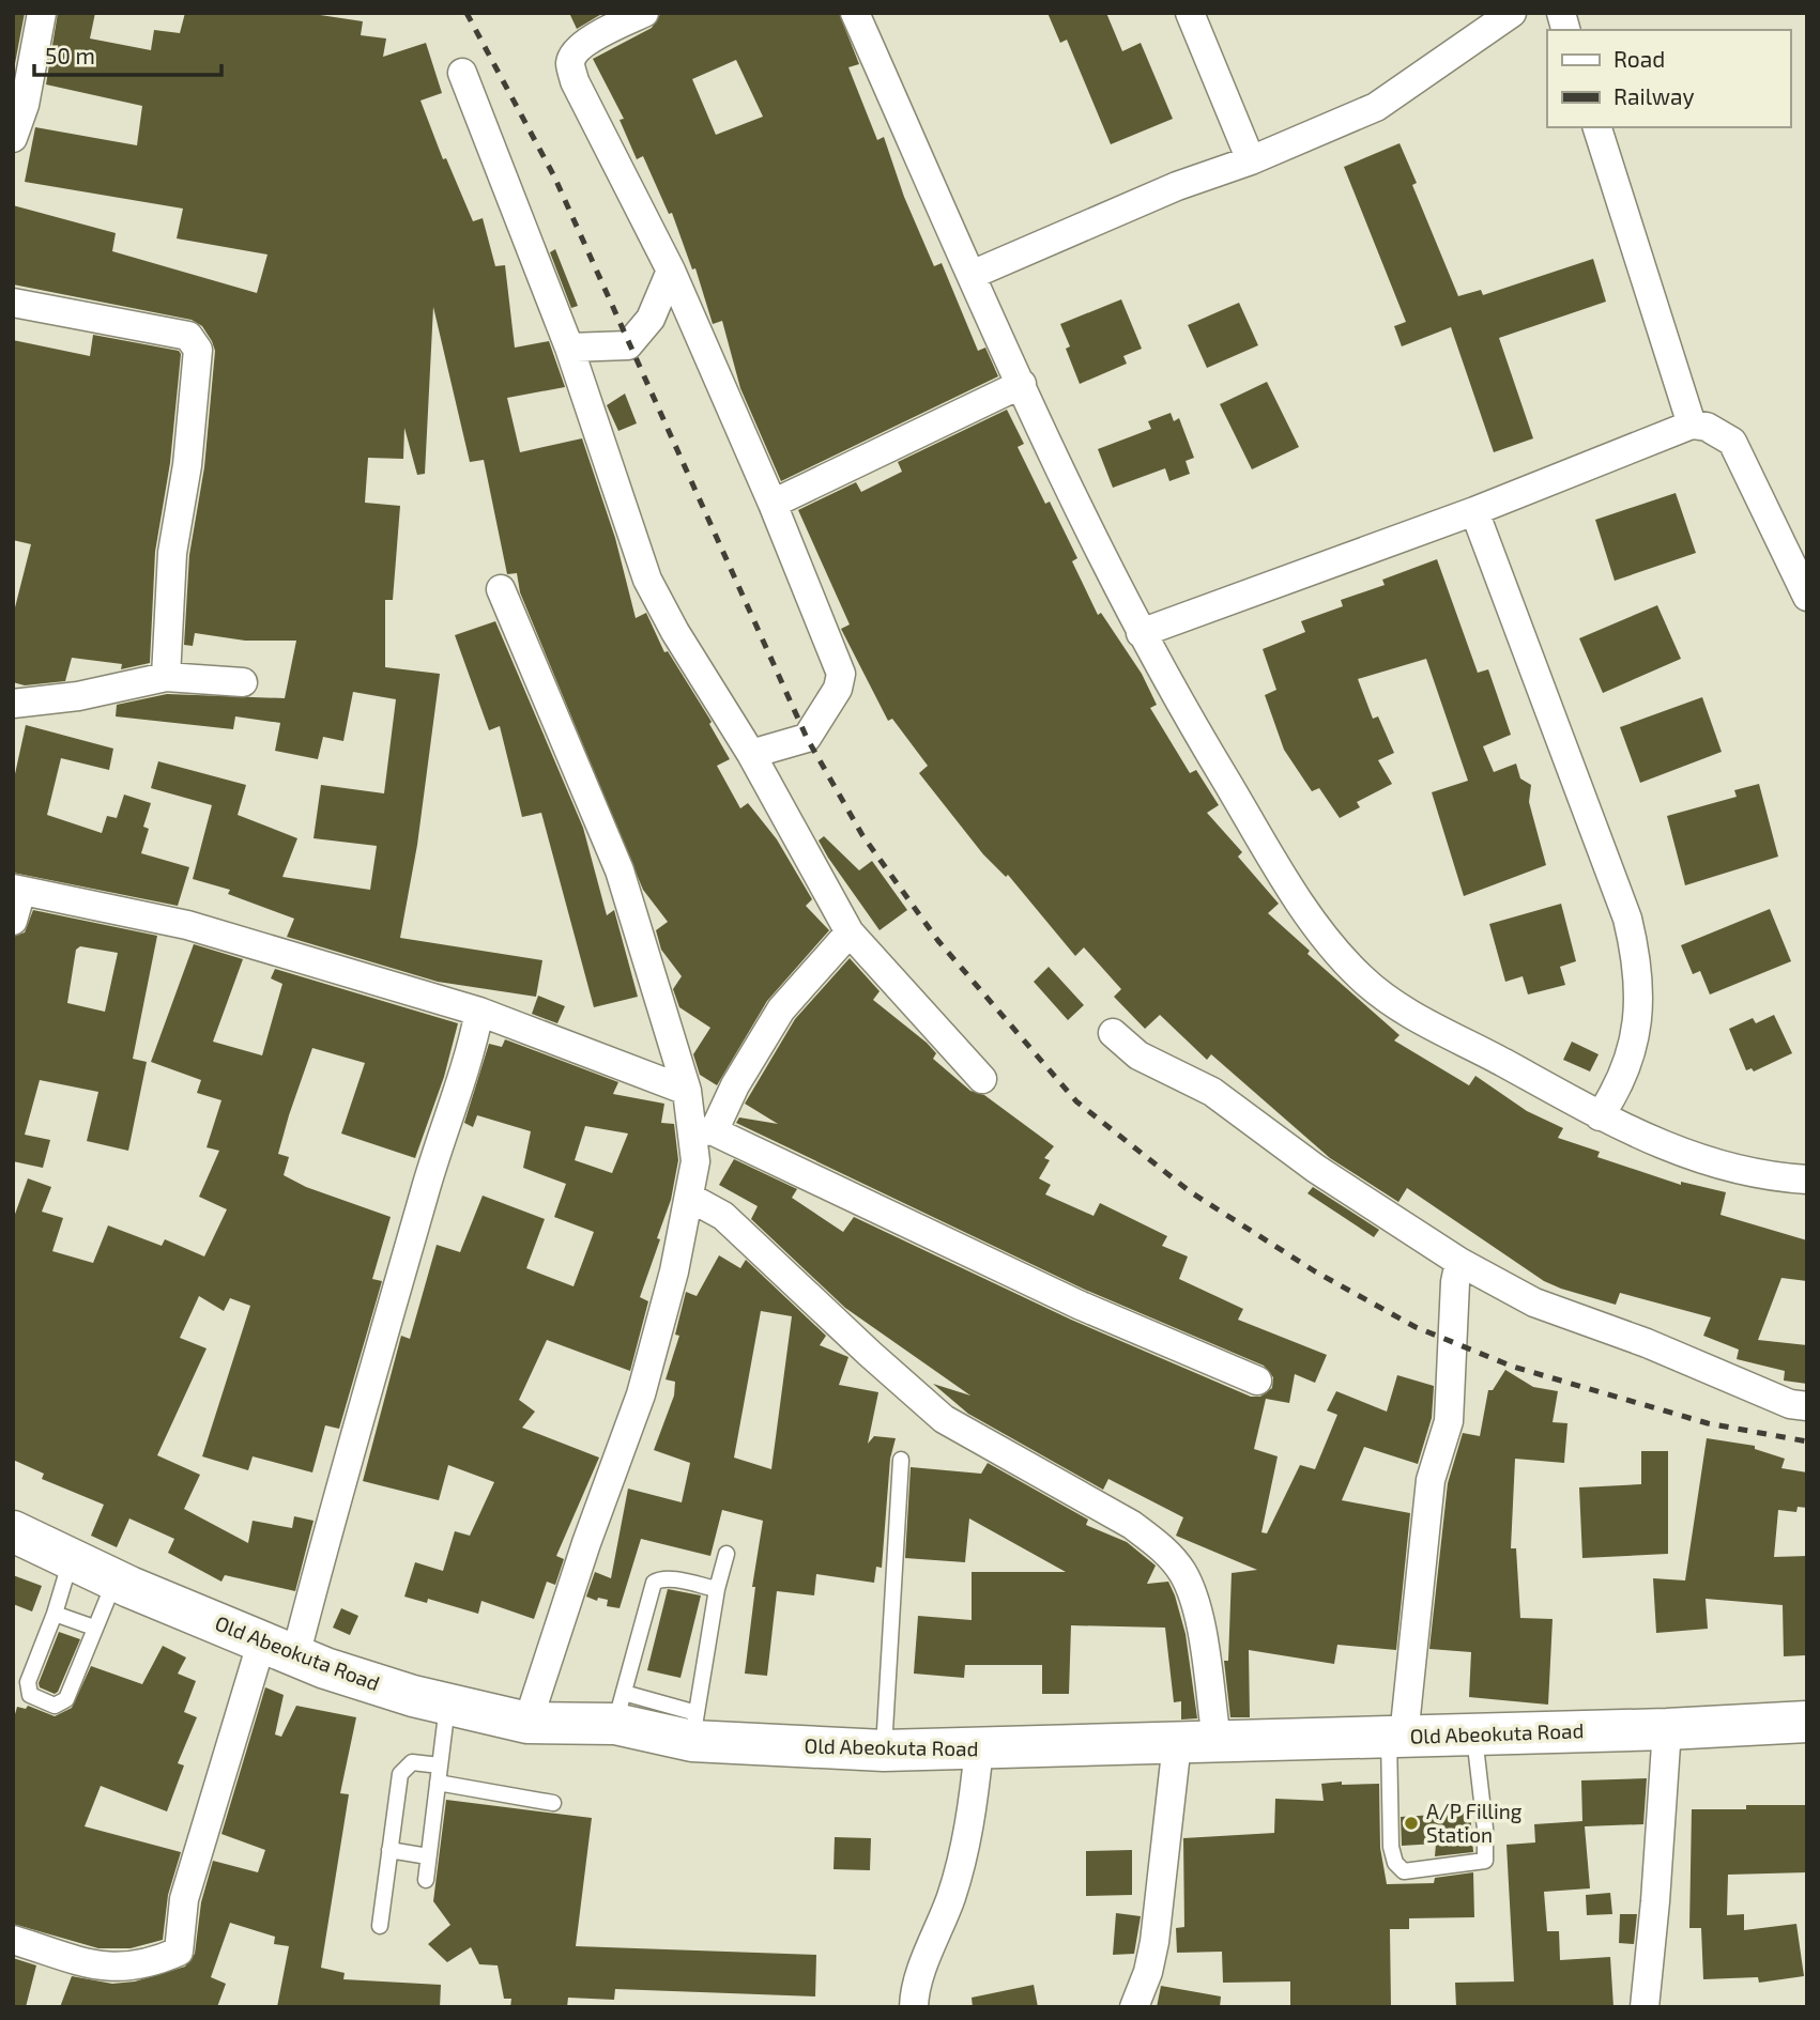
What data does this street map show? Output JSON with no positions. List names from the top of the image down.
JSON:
{
  "streets": {
    "highway": ["Old Abeokuta Road"]
  },
  "places": ["A/P Filling Station"],
  "legend": ["Road", "Railway"],
  "scale_bar": "50 m"
}
